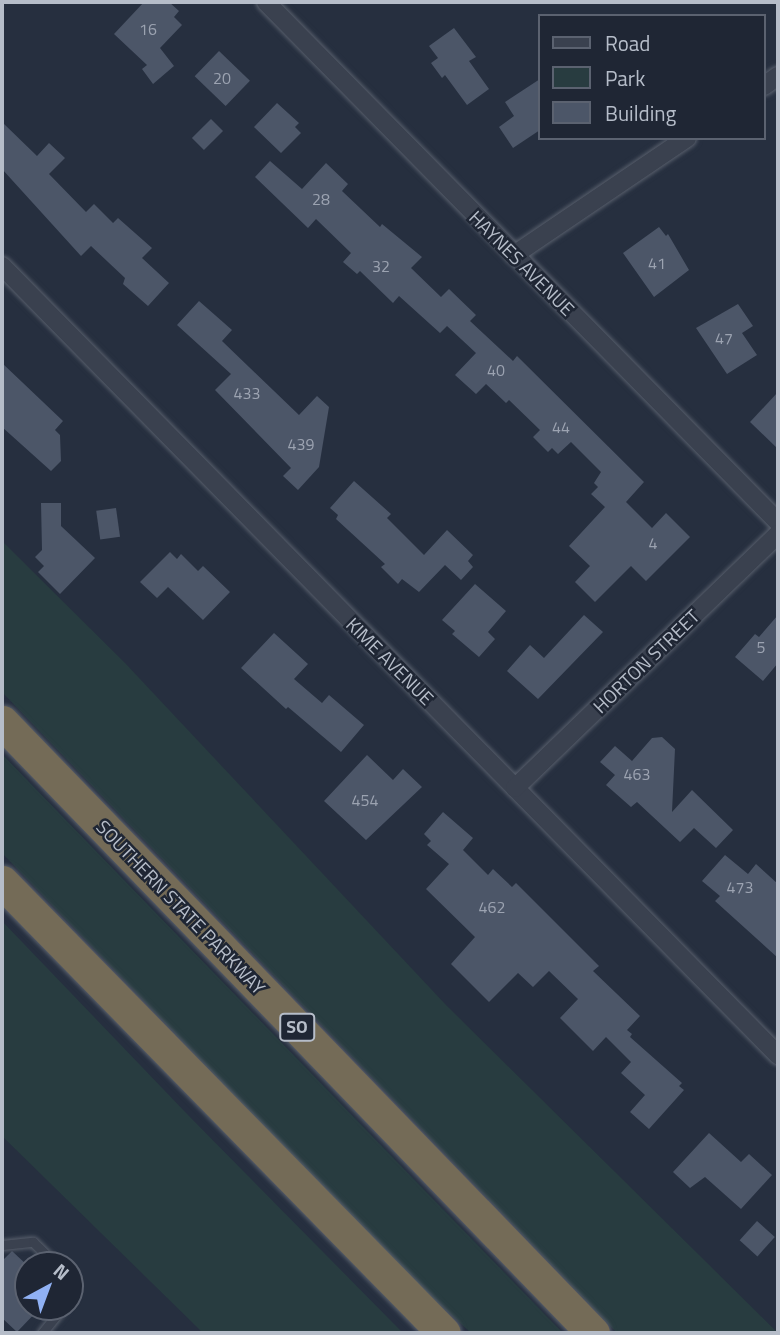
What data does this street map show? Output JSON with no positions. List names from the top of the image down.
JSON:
{
  "streets": {
    "highway": ["SOUTHERN STATE PARKWAY", "SO"],
    "street": ["HAYNES AVENUE", "KIME AVENUE", "HORTON STREET"]
  },
  "crossings": [
    ["KIME AVENUE", "HORTON STREET"]
  ],
  "house_numbers": [
    "16",
    "20",
    "28",
    "41",
    "32",
    "47",
    "40",
    "433",
    "44",
    "439",
    "4",
    "5",
    "463",
    "454",
    "473",
    "462"
  ],
  "legend": ["Road", "Park", "Building"],
  "north": "top right"
}
